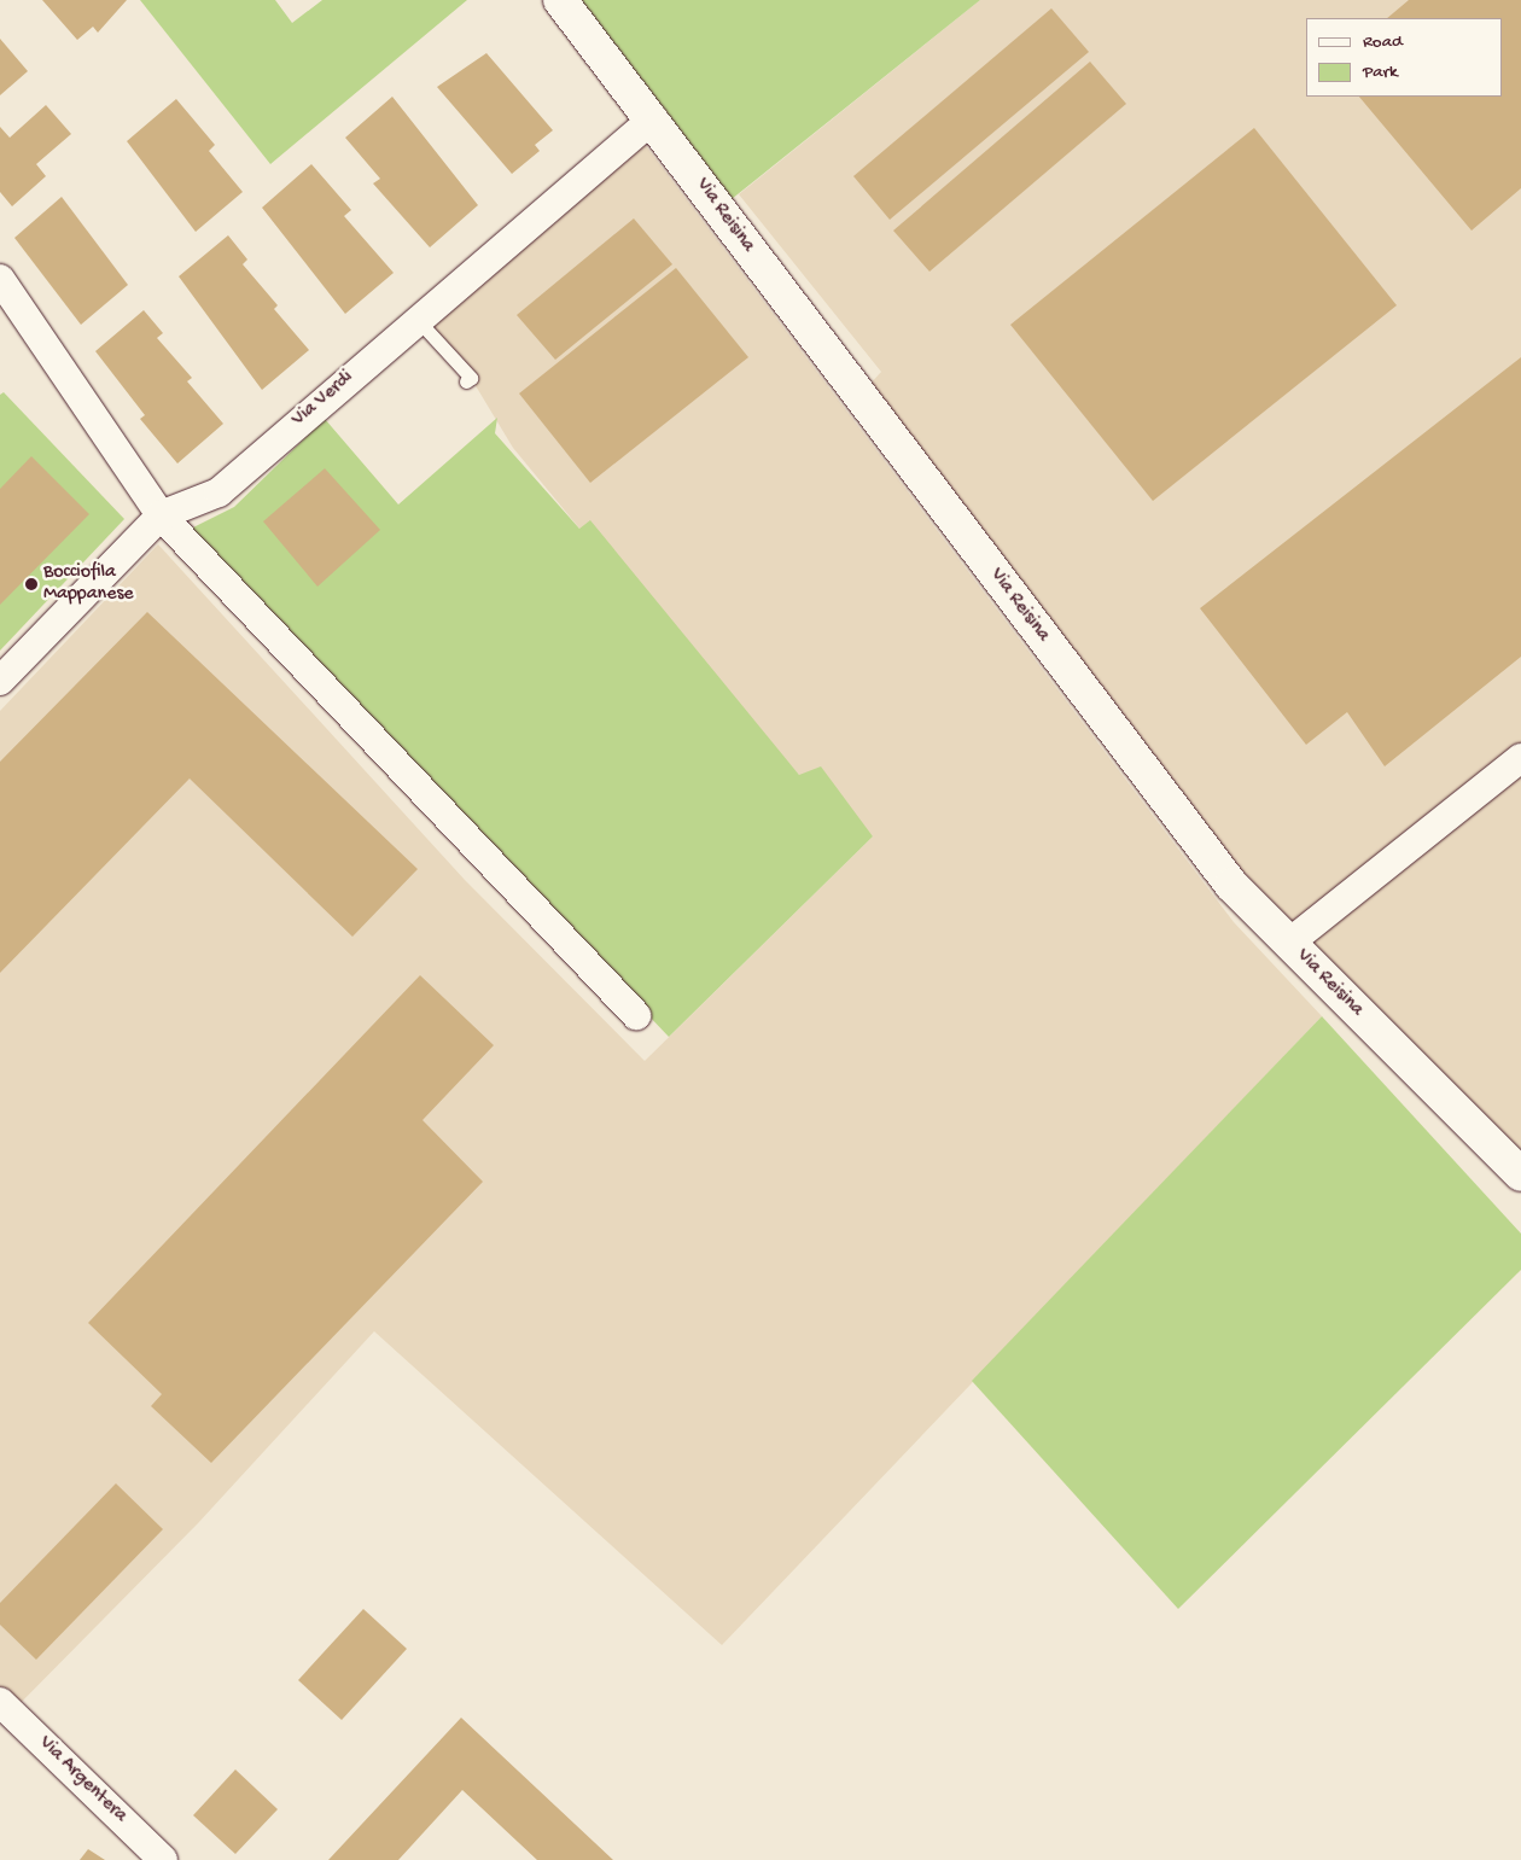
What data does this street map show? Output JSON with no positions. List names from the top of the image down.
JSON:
{
  "streets": {
    "street": ["Via Reisina", "Via Verdi", "Via Argentera"]
  },
  "crossings": [
    ["Via Reisina", "Via Verdi"]
  ],
  "places": ["Bocciofila Mappanese"],
  "legend": ["Road", "Park"]
}
